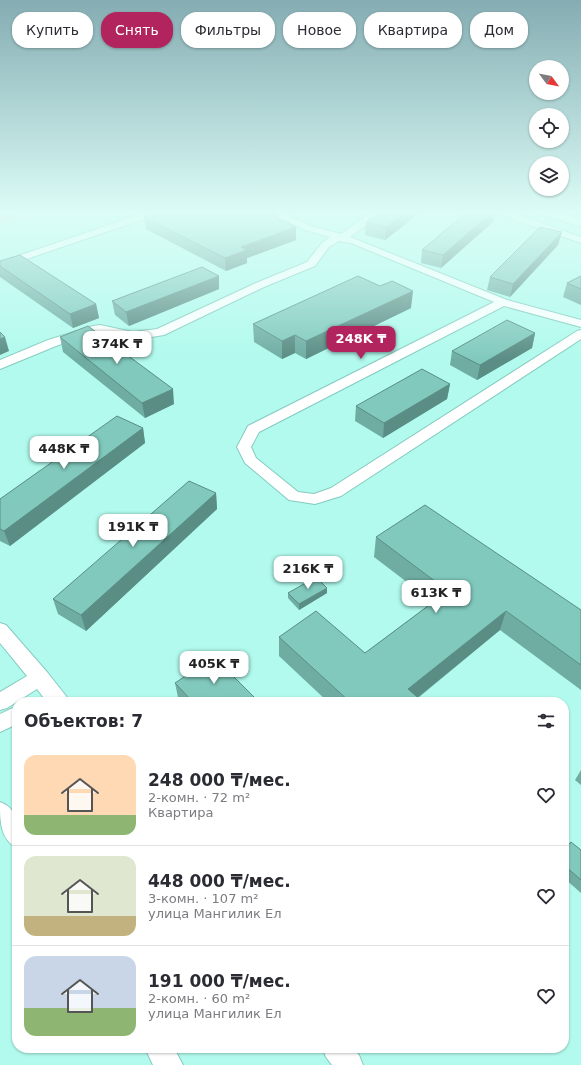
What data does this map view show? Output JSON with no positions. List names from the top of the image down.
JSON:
{
  "north": "bottom right",
  "page": {
    "chip": [
      "Купить",
      "Снять",
      "Фильтры",
      "Новое",
      "Квартира",
      "Дом"
    ],
    "price": [
      "248K ₸",
      "374K ₸",
      "448K ₸",
      "191K ₸",
      "216K ₸",
      "613K ₸",
      "405K ₸"
    ],
    "heading": "Объектов: 7",
    "list": [
      {
        "name": "248 000 ₸/мес.",
        "note": "2-комн. · 72 m² · Квартира"
      },
      {
        "name": "448 000 ₸/мес.",
        "note": "3-комн. · 107 m² · улица Мангилик Ел"
      },
      {
        "name": "191 000 ₸/мес.",
        "note": "2-комн. · 60 m² · улица Мангилик Ел"
      }
    ]
  }
}
